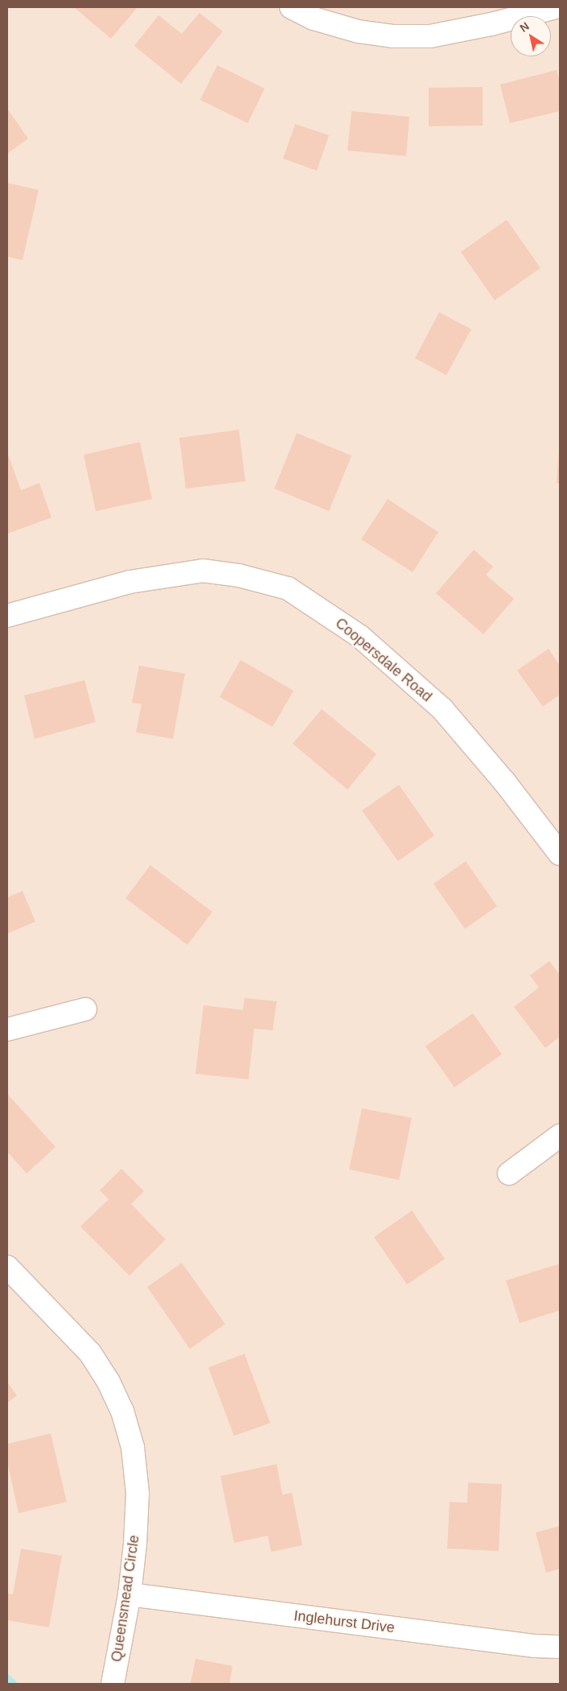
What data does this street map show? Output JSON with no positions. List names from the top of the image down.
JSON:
{
  "streets": {
    "street": ["Coopersdale Road", "Queensmead Circle", "Inglehurst Drive"]
  },
  "crossings": [
    ["Queensmead Circle", "Inglehurst Drive"]
  ],
  "north": "top left"
}
